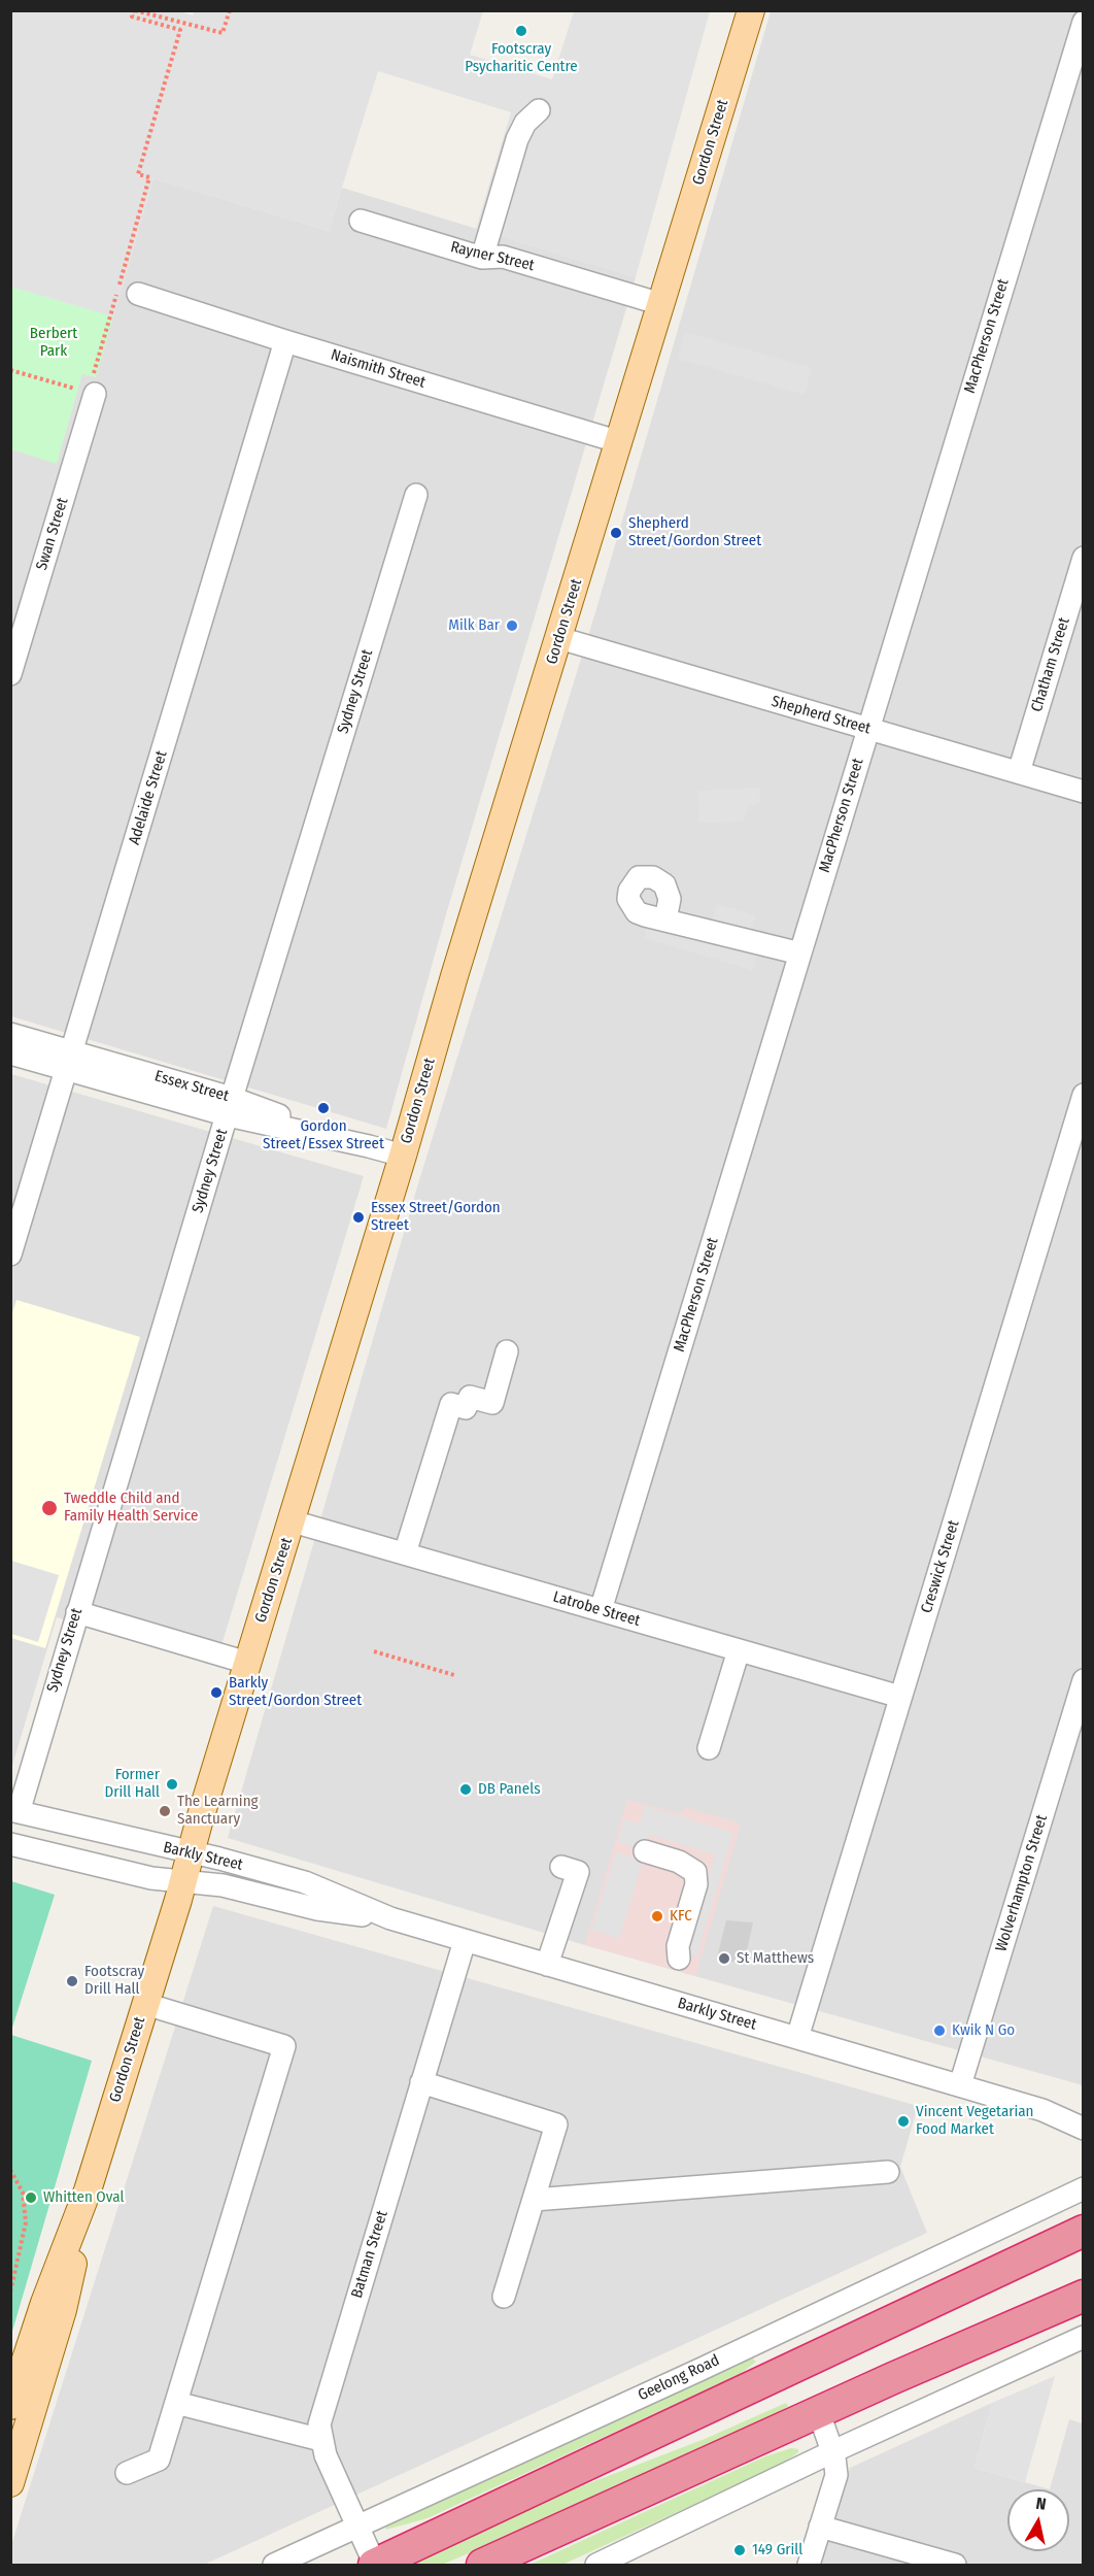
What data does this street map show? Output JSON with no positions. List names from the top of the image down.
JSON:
{
  "streets": {
    "main road": ["Gordon Street"],
    "street": [
      "Rayner Street",
      "MacPherson Street",
      "Naismith Street",
      "Swan Street",
      "Chatham Street",
      "Sydney Street",
      "Shepherd Street",
      "Adelaide Street",
      "Essex Street",
      "Creswick Street",
      "Latrobe Street",
      "Barkly Street",
      "Wolverhampton Street",
      "Batman Street",
      "Geelong Road"
    ]
  },
  "crossings": [
    ["Gordon Street", "Rayner Street"],
    ["Gordon Street", "Naismith Street"],
    ["Gordon Street", "Shepherd Street"],
    ["Gordon Street", "Essex Street"],
    ["Gordon Street", "Latrobe Street"],
    ["Gordon Street", "Barkly Street"],
    ["MacPherson Street", "Shepherd Street"],
    ["MacPherson Street", "Latrobe Street"],
    ["Naismith Street", "Adelaide Street"],
    ["Chatham Street", "Shepherd Street"],
    ["Sydney Street", "Essex Street"],
    ["Sydney Street", "Barkly Street"],
    ["Adelaide Street", "Essex Street"],
    ["Creswick Street", "Latrobe Street"],
    ["Creswick Street", "Barkly Street"],
    ["Barkly Street", "Wolverhampton Street"],
    ["Barkly Street", "Batman Street"],
    ["Batman Street", "Geelong Road"]
  ],
  "parks": ["Berbert Park"],
  "places": [
    "Footscray Psycharitic Centre",
    "Shepherd Street/Gordon Street",
    "Milk Bar",
    "Gordon Street/Essex Street",
    "Essex Street/Gordon Street",
    "Tweddle Child and Family Health Service",
    "Barkly Street/Gordon Street",
    "Former Drill Hall",
    "DB Panels",
    "The Learning Sanctuary",
    "KFC",
    "St Matthews",
    "Footscray Drill Hall",
    "Kwik N Go",
    "Vincent Vegetarian Food Market",
    "Whitten Oval",
    "149 Grill"
  ],
  "north": "top"
}
